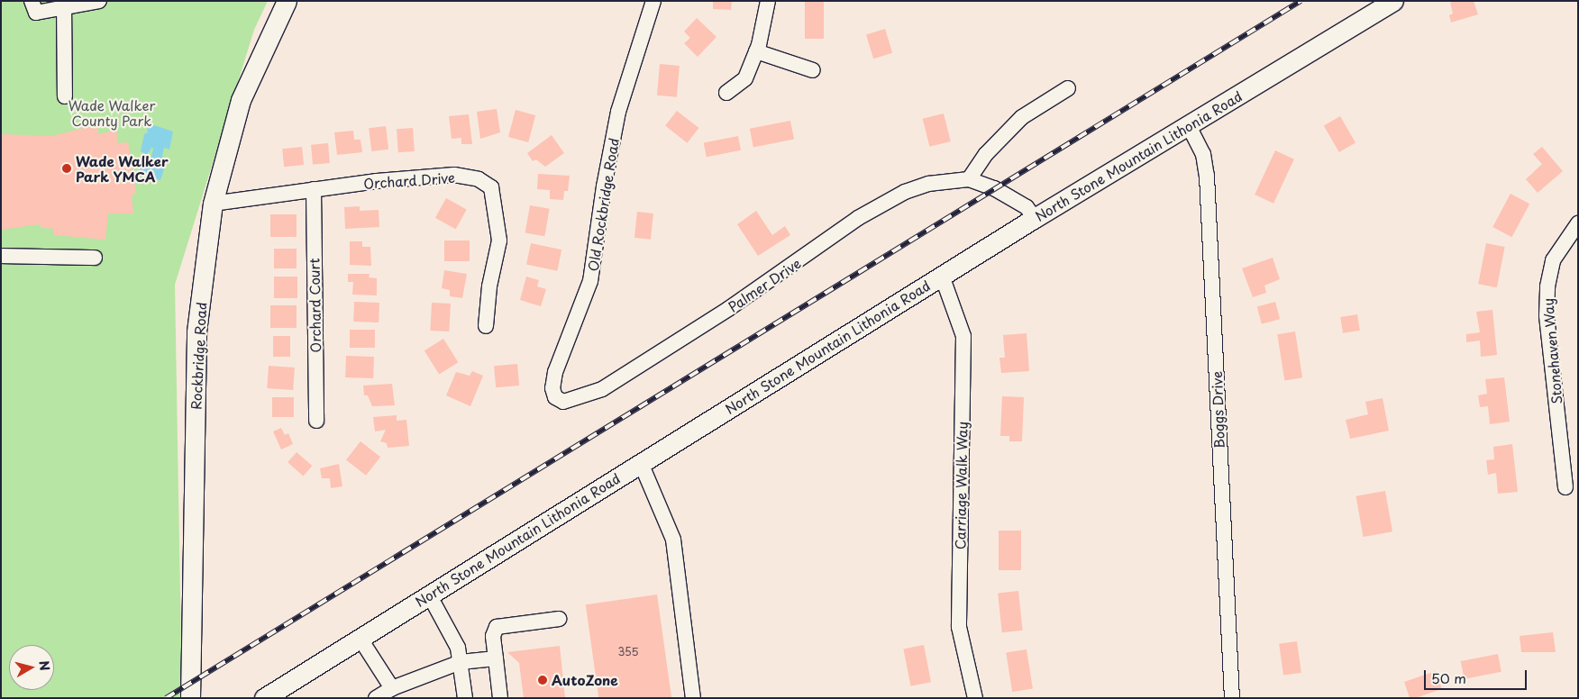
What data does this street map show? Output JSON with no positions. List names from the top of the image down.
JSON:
{
  "streets": {
    "main road": ["North Stone Mountain Lithonia Road", "Rockbridge Road"],
    "street": [
      "Orchard Drive",
      "Old Rockbridge Road",
      "Palmer Drive",
      "Orchard Court",
      "Stonehaven Way",
      "Boggs Drive",
      "Carriage Walk Way"
    ]
  },
  "crossings": [
    ["North Stone Mountain Lithonia Road", "Palmer Drive"],
    ["North Stone Mountain Lithonia Road", "Boggs Drive"],
    ["North Stone Mountain Lithonia Road", "Carriage Walk Way"],
    ["Orchard Drive", "Orchard Court"],
    ["Orchard Drive", "Rockbridge Road"],
    ["Old Rockbridge Road", "Palmer Drive"]
  ],
  "parks": ["Wade Walker County Park"],
  "places": ["Wade Walker Park YMCA", "AutoZone"],
  "house_numbers": ["355"],
  "scale_bar": "50 m",
  "north": "right"
}
